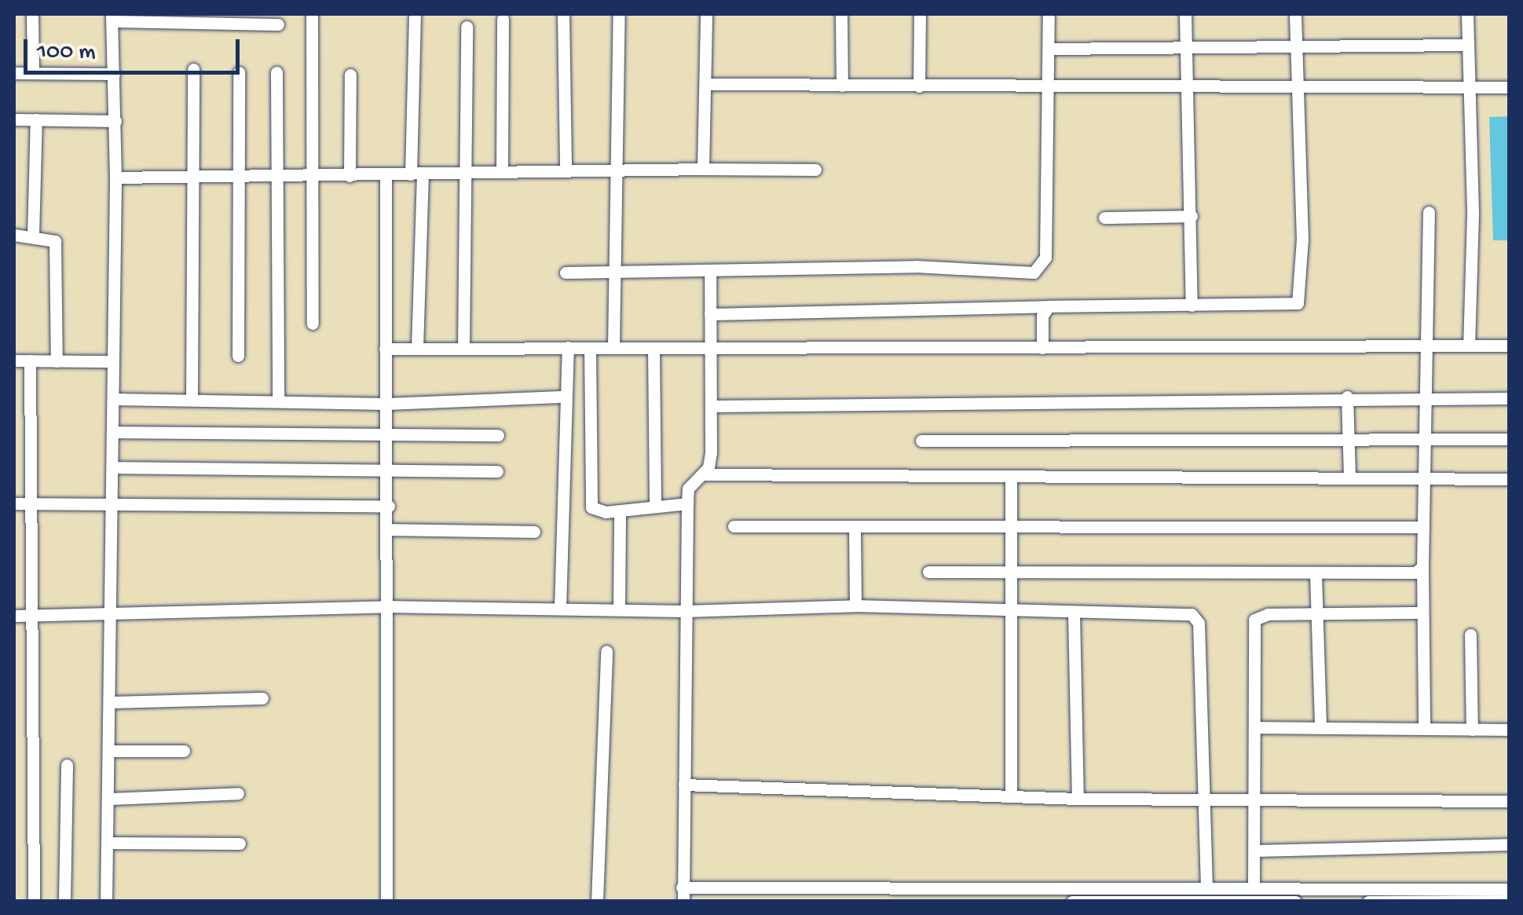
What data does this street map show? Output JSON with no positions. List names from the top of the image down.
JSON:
{
  "scale_bar": "100 m"
}
